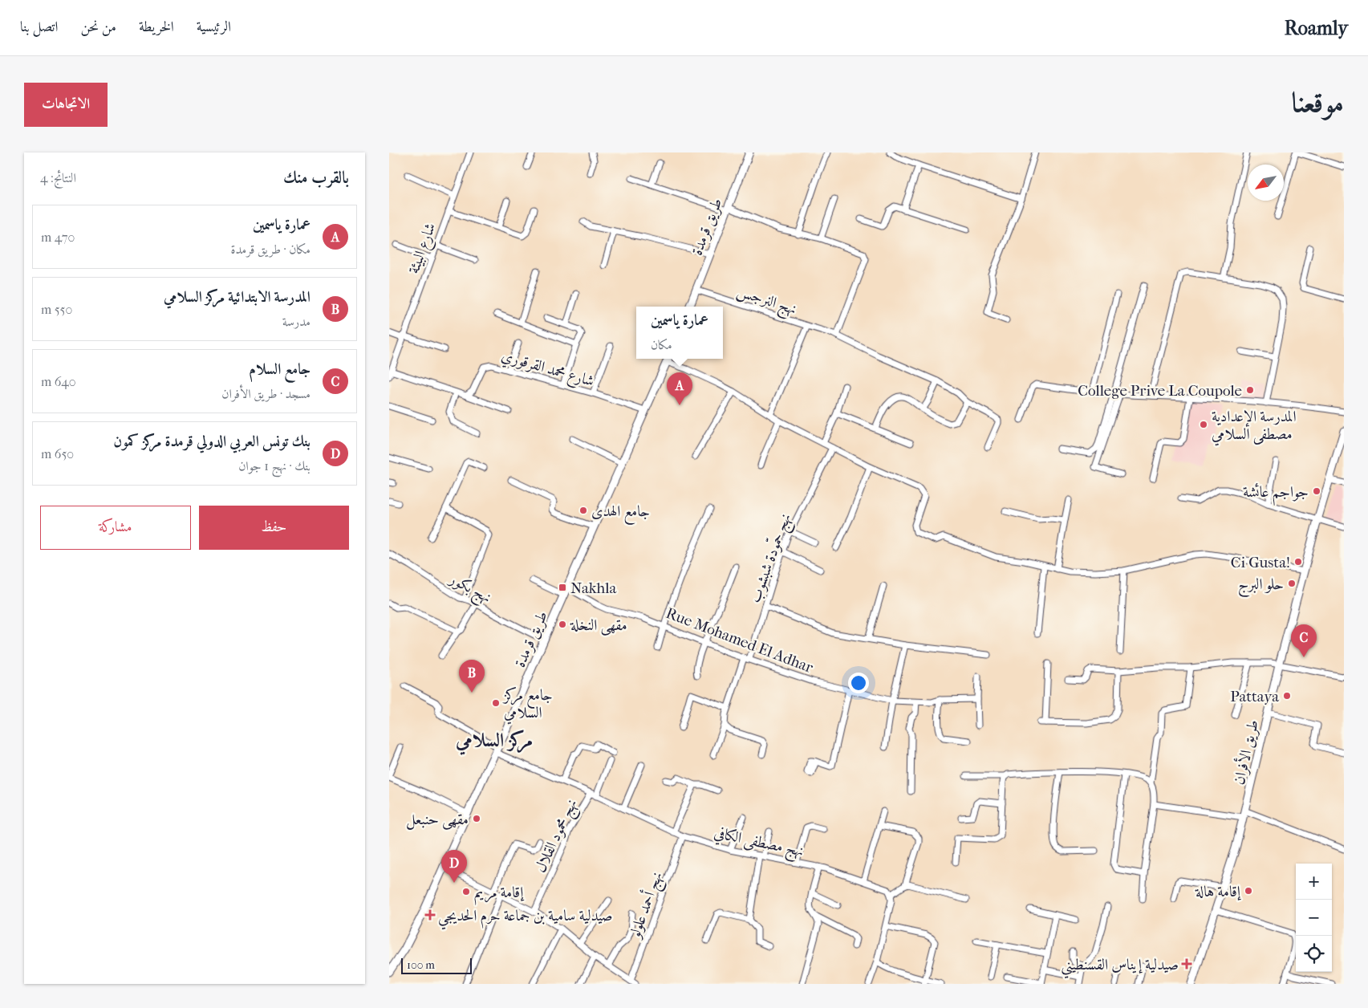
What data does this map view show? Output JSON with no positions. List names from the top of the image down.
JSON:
{
  "streets": {
    "main road": ["طريق قرمدة", "طريق الأفران"],
    "street": [
      "شارع البيئة",
      "نهج النرجس",
      "شارع محمد القرقوري",
      "نهج حمّودة شبشوب",
      "نهج بكور",
      "Rue Mohamed El Adhar",
      "نهج محمود القلال",
      "نهج مصطفى الكافي",
      "نهج أحمد علولو"
    ]
  },
  "crossings": [
    ["طريق قرمدة", "نهج النرجس"],
    ["طريق قرمدة", "شارع محمد القرقوري"],
    ["طريق قرمدة", "نهج بكور"],
    ["طريق قرمدة", "Rue Mohamed El Adhar"],
    ["طريق قرمدة", "نهج مصطفى الكافي"],
    ["نهج حمّودة شبشوب", "Rue Mohamed El Adhar"],
    ["نهج محمود القلال", "نهج مصطفى الكافي"],
    ["نهج مصطفى الكافي", "نهج أحمد علولو"]
  ],
  "districts": ["مركز السلامي"],
  "places": {
    "other": [
      "College Prive La Coupole",
      "المدرسة الإعدادية مصطفى السلامي",
      "جواجم عائشة",
      "جامع الهدى",
      "Ci Gusta!",
      "حلو البرج",
      "مقهى النخلة",
      "Pattaya",
      "جامع مركز السلامي",
      "مقهى حنبعل",
      "إقامة هالة",
      "إقامة مريم"
    ],
    "transit": ["Nakhla"],
    "health": ["صيدلية سامية بن جماعة حرم الحديجي", "صيدلية إيناس القسنطيني"]
  },
  "scale_bar": "100 m",
  "north": "bottom left",
  "page": {
    "header": "Roamly",
    "nav": [
      "الرئيسية",
      "الخريطة",
      "من نحن",
      "اتصل بنا"
    ],
    "title": "موقعنا",
    "buttons": [
      "الاتجاهات",
      ["حفظ", "مشاركة"]
    ],
    "heading": ["بالقرب منك", "النتائج: 4"],
    "list": [
      {
        "mark": "A",
        "name": "عمارة ياسمين",
        "note": "مكان · طريق قرمدة",
        "value": "470 m"
      },
      {
        "mark": "B",
        "name": "المدرسة الابتدائية مركز السلامي",
        "note": "مدرسة",
        "value": "550 m"
      },
      {
        "mark": "C",
        "name": "جامع السلام",
        "note": "مسجد · طريق الأفران",
        "value": "640 m"
      },
      {
        "mark": "D",
        "name": "بنك تونس العربي الدولي قرمدة مركز كمون",
        "note": "بنك · نهج 1 جوان",
        "value": "650 m"
      }
    ],
    "popup": ["عمارة ياسمين", "مكان"],
    "pins": [
      "A",
      "C",
      "B",
      "D"
    ],
    "map_buttons": ["+", "−"],
    "scale": "100 m"
  }
}
